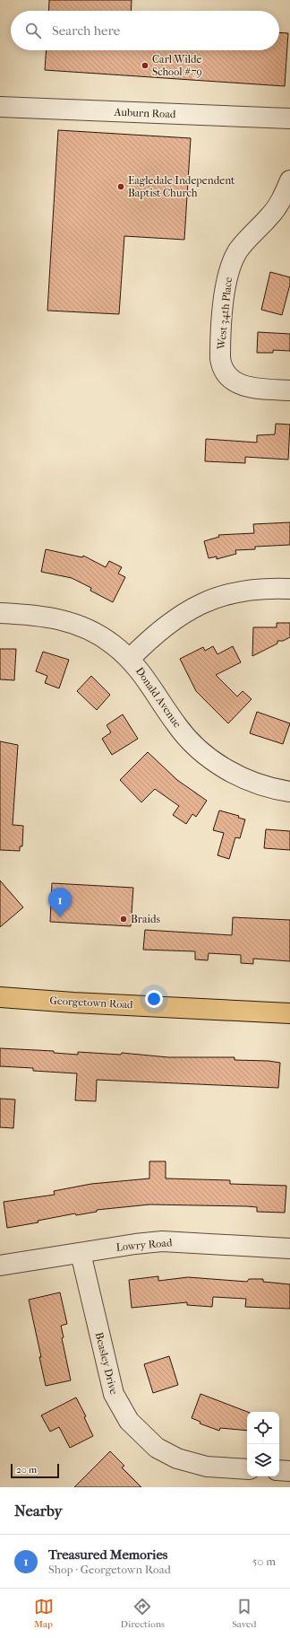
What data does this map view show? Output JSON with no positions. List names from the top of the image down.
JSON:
{
  "streets": {
    "main road": ["Georgetown Road"],
    "street": [
      "Auburn Road",
      "West 34th Place",
      "Donald Avenue",
      "Lowry Road",
      "Beasley Drive"
    ]
  },
  "crossings": [
    ["Lowry Road", "Beasley Drive"]
  ],
  "places": ["Carl Wilde School #79", "Eagledale Independent Baptist Church", "Braids"],
  "scale_bar": "20 m",
  "page": {
    "search": "Search here",
    "pins": "1",
    "scale": "20 m",
    "heading": "Nearby",
    "list": [
      {
        "mark": "1",
        "name": "Treasured Memories",
        "note": "Shop · Georgetown Road",
        "value": "50 m"
      }
    ],
    "nav": ["Map", "Directions", "Saved"]
  }
}
